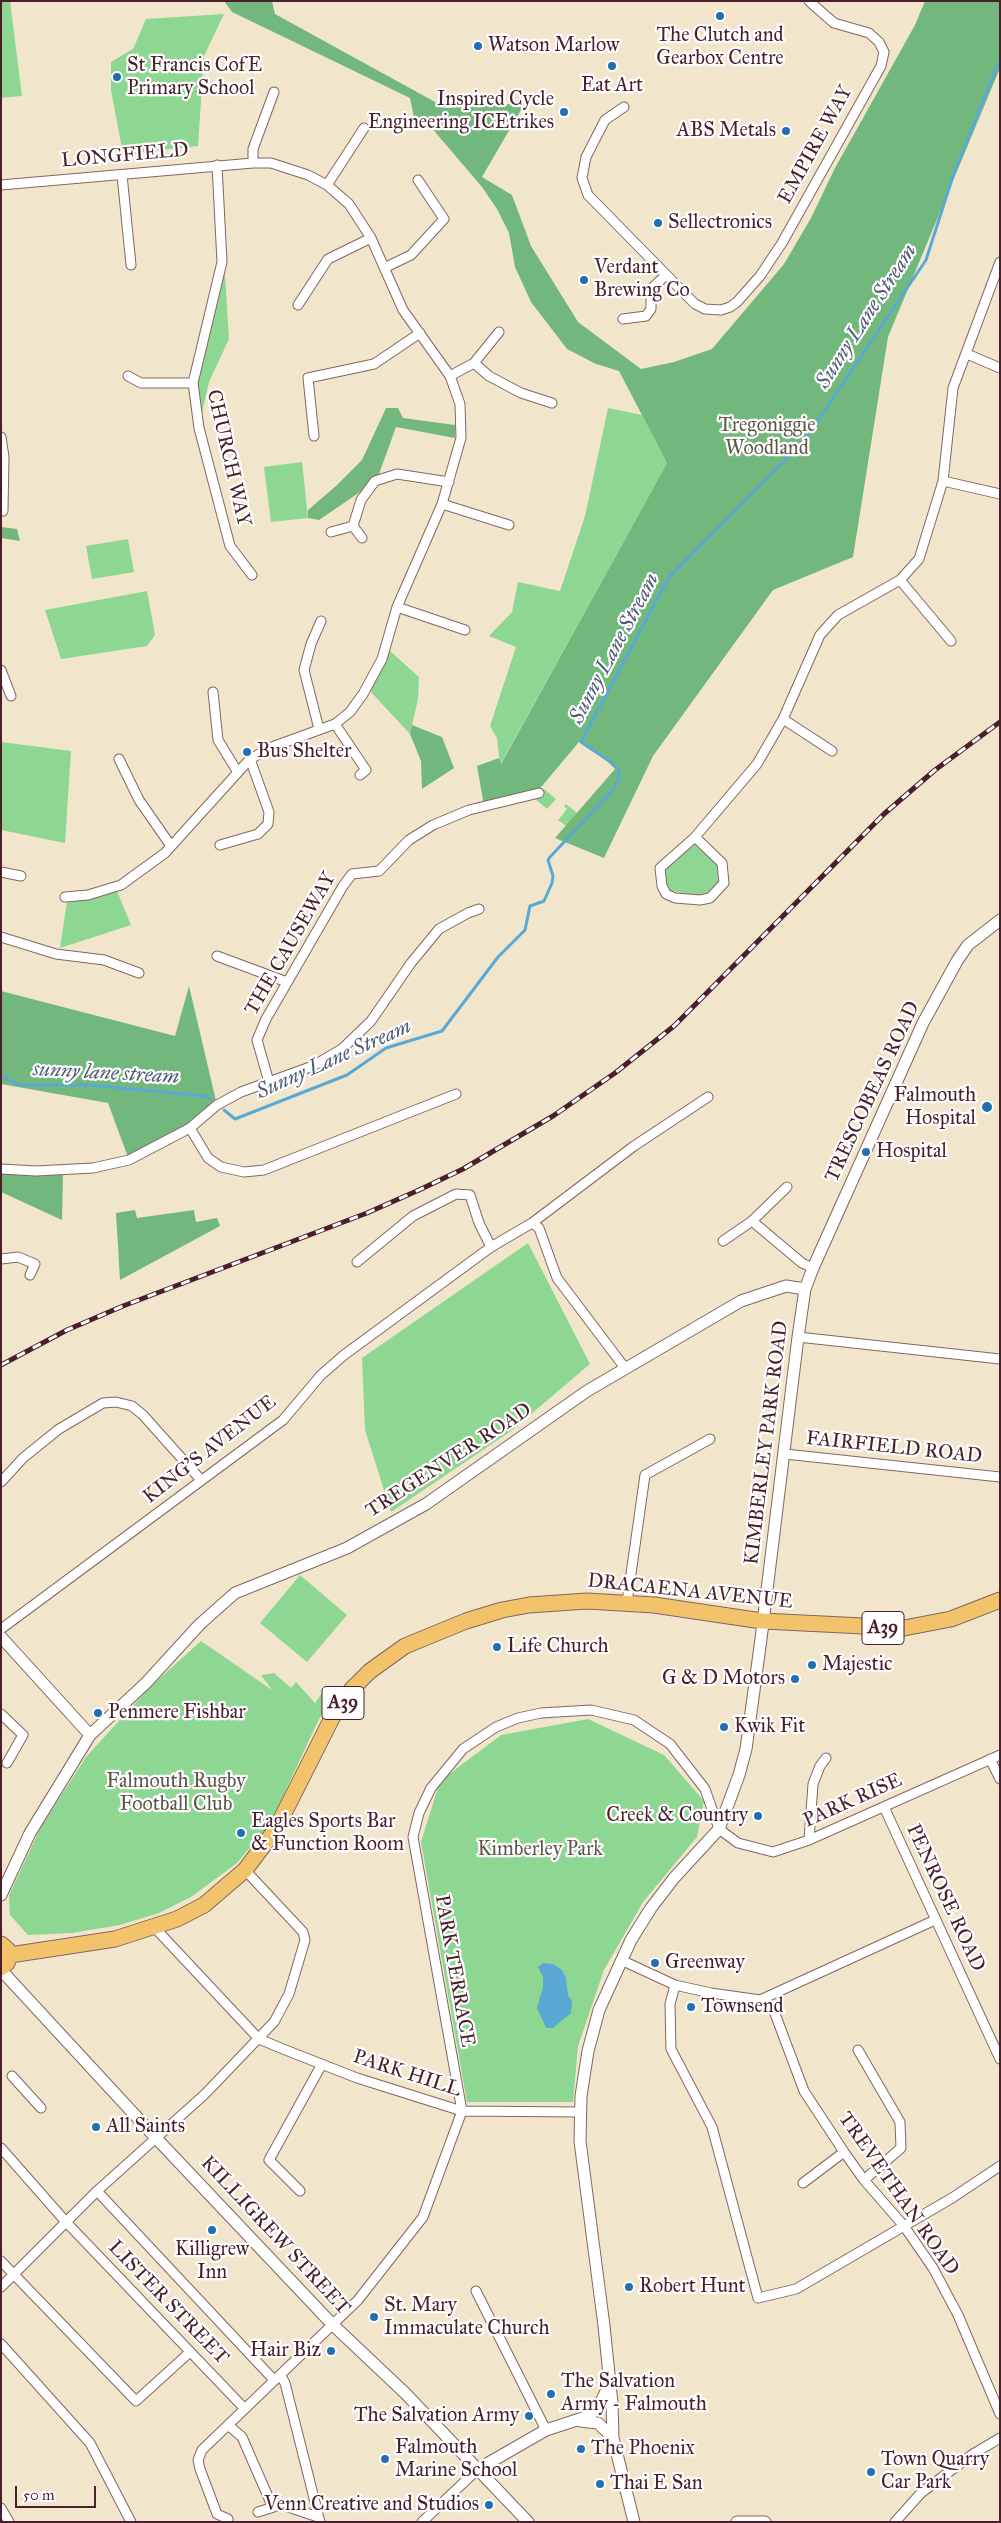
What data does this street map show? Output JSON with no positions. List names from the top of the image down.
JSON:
{
  "streets": {
    "main road": ["DRACAENA AVENUE", "A39"],
    "street": [
      "EMPIRE WAY",
      "LONGFIELD",
      "CHURCH WAY",
      "THE CAUSEWAY",
      "TRESCOBEAS ROAD",
      "KIMBERLEY PARK ROAD",
      "FAIRFIELD ROAD",
      "KING'S AVENUE",
      "TREGENVER ROAD",
      "PARK RISE",
      "PENROSE ROAD",
      "PARK TERRACE",
      "PARK HILL",
      "TREVETHAN ROAD",
      "KILLIGREW STREET",
      "LISTER STREET"
    ]
  },
  "crossings": [
    ["LONGFIELD", "CHURCH WAY"],
    ["TRESCOBEAS ROAD", "KIMBERLEY PARK ROAD"],
    ["KIMBERLEY PARK ROAD", "FAIRFIELD ROAD"],
    ["KIMBERLEY PARK ROAD", "TREGENVER ROAD"],
    ["KIMBERLEY PARK ROAD", "DRACAENA AVENUE"],
    ["KIMBERLEY PARK ROAD", "PARK RISE"],
    ["KIMBERLEY PARK ROAD", "PARK TERRACE"],
    ["KIMBERLEY PARK ROAD", "PARK HILL"],
    ["DRACAENA AVENUE", "KILLIGREW STREET"],
    ["PARK RISE", "PENROSE ROAD"],
    ["PARK RISE", "PARK TERRACE"],
    ["PARK TERRACE", "PARK HILL"]
  ],
  "water": ["Sunny Lane Stream", "sunny lane stream"],
  "parks": ["Tregoniggie Woodland", "Falmouth Rugby Football Club", "Kimberley Park"],
  "places": [
    "The Clutch and Gearbox Centre",
    "Watson Marlow",
    "Eat Art",
    "St Francis CofE Primary School",
    "Inspired Cycle Engineering ICEtrikes",
    "ABS Metals",
    "Sellectronics",
    "Verdant Brewing Co",
    "Bus Shelter",
    "Falmouth Hospital",
    "Hospital",
    "Life Church",
    "Majestic",
    "G & D Motors",
    "Penmere Fishbar",
    "Kwik Fit",
    "Creek & Country",
    "Eagles Sports Bar & Function Room",
    "Greenway",
    "Townsend",
    "All Saints",
    "Killigrew Inn",
    "Robert Hunt",
    "St. Mary Immaculate Church",
    "Hair Biz",
    "The Salvation Army - Falmouth",
    "The Salvation Army",
    "The Phoenix",
    "Falmouth Marine School",
    "Town Quarry Car Park",
    "Thai E San",
    "Venn Creative and Studios"
  ],
  "scale_bar": "50 m"
}
